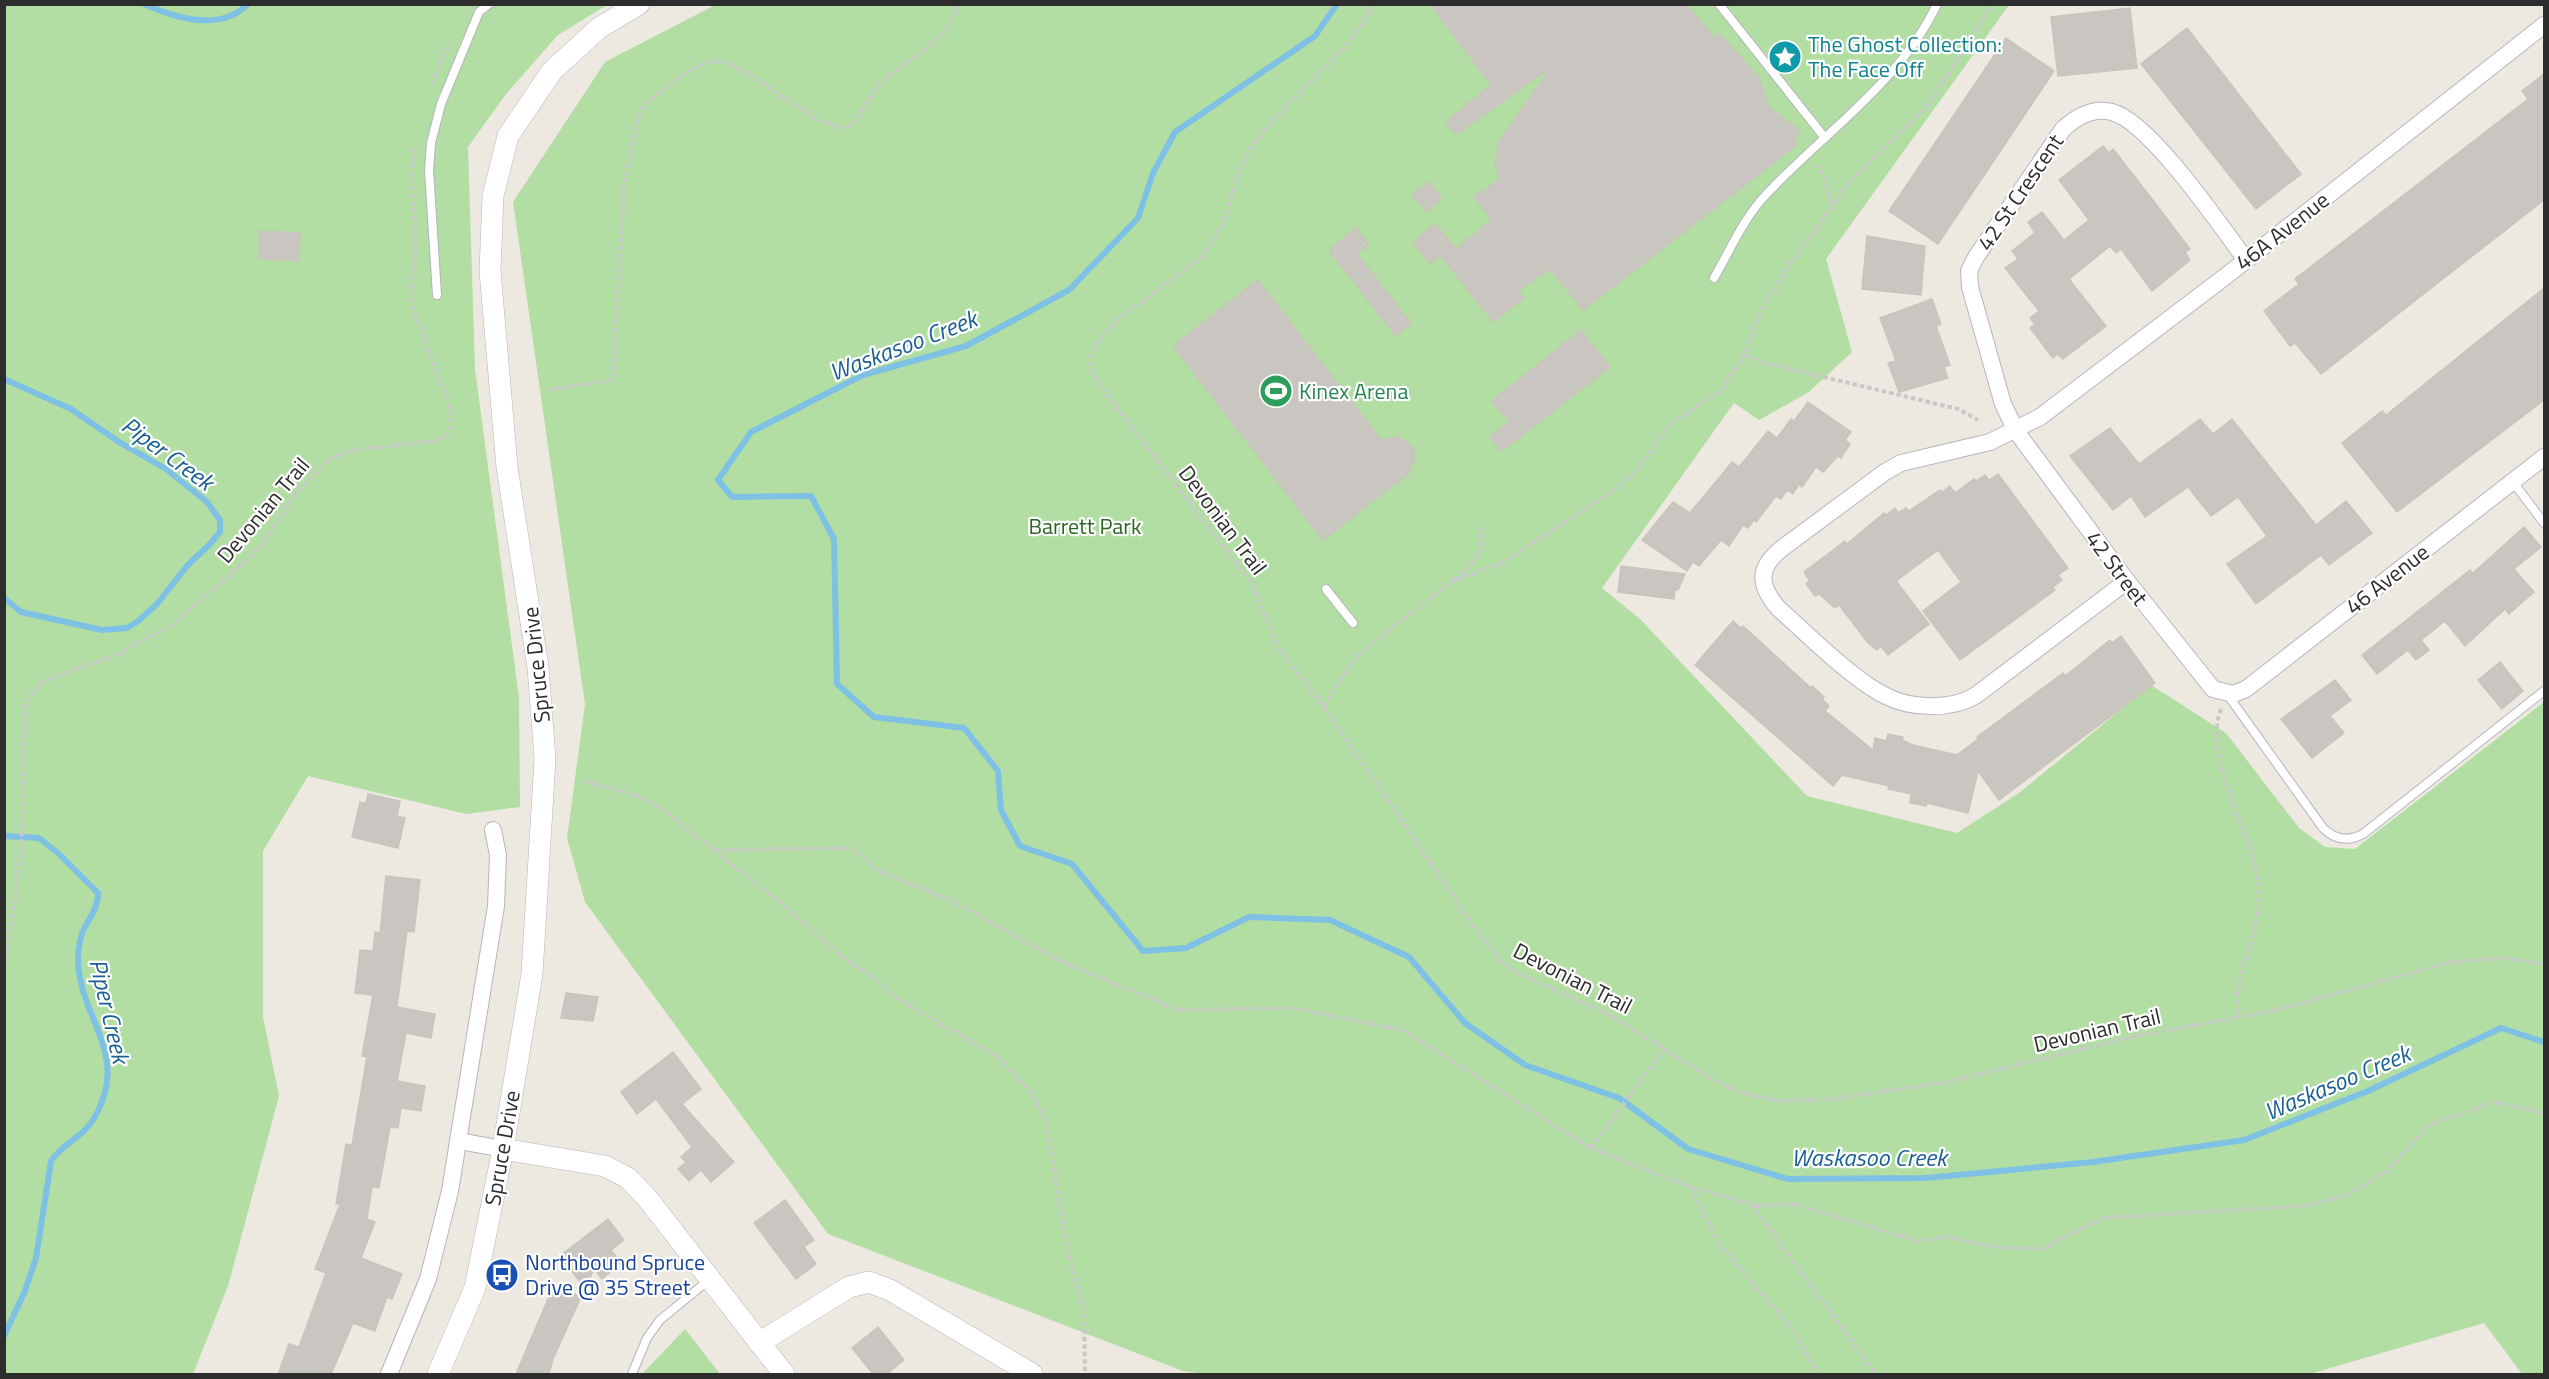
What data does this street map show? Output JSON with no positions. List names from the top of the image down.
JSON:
{
  "streets": {
    "street": [
      "42 St Crescent",
      "46A Avenue",
      "42 Street",
      "46 Avenue",
      "Spruce Drive"
    ],
    "path": ["Devonian Trail"]
  },
  "crossings": [
    ["42 St Crescent", "46A Avenue"],
    ["42 St Crescent", "42 Street"],
    ["46A Avenue", "42 Street"],
    ["42 Street", "46 Avenue"]
  ],
  "water": ["Waskasoo Creek", "Piper Creek"],
  "parks": ["Barrett Park"],
  "places": {
    "place": ["The Ghost Collection: The Face Off"],
    "sports": ["Kinex Arena"],
    "bus stop": ["Northbound Spruce Drive @ 35 Street"]
  }
}
